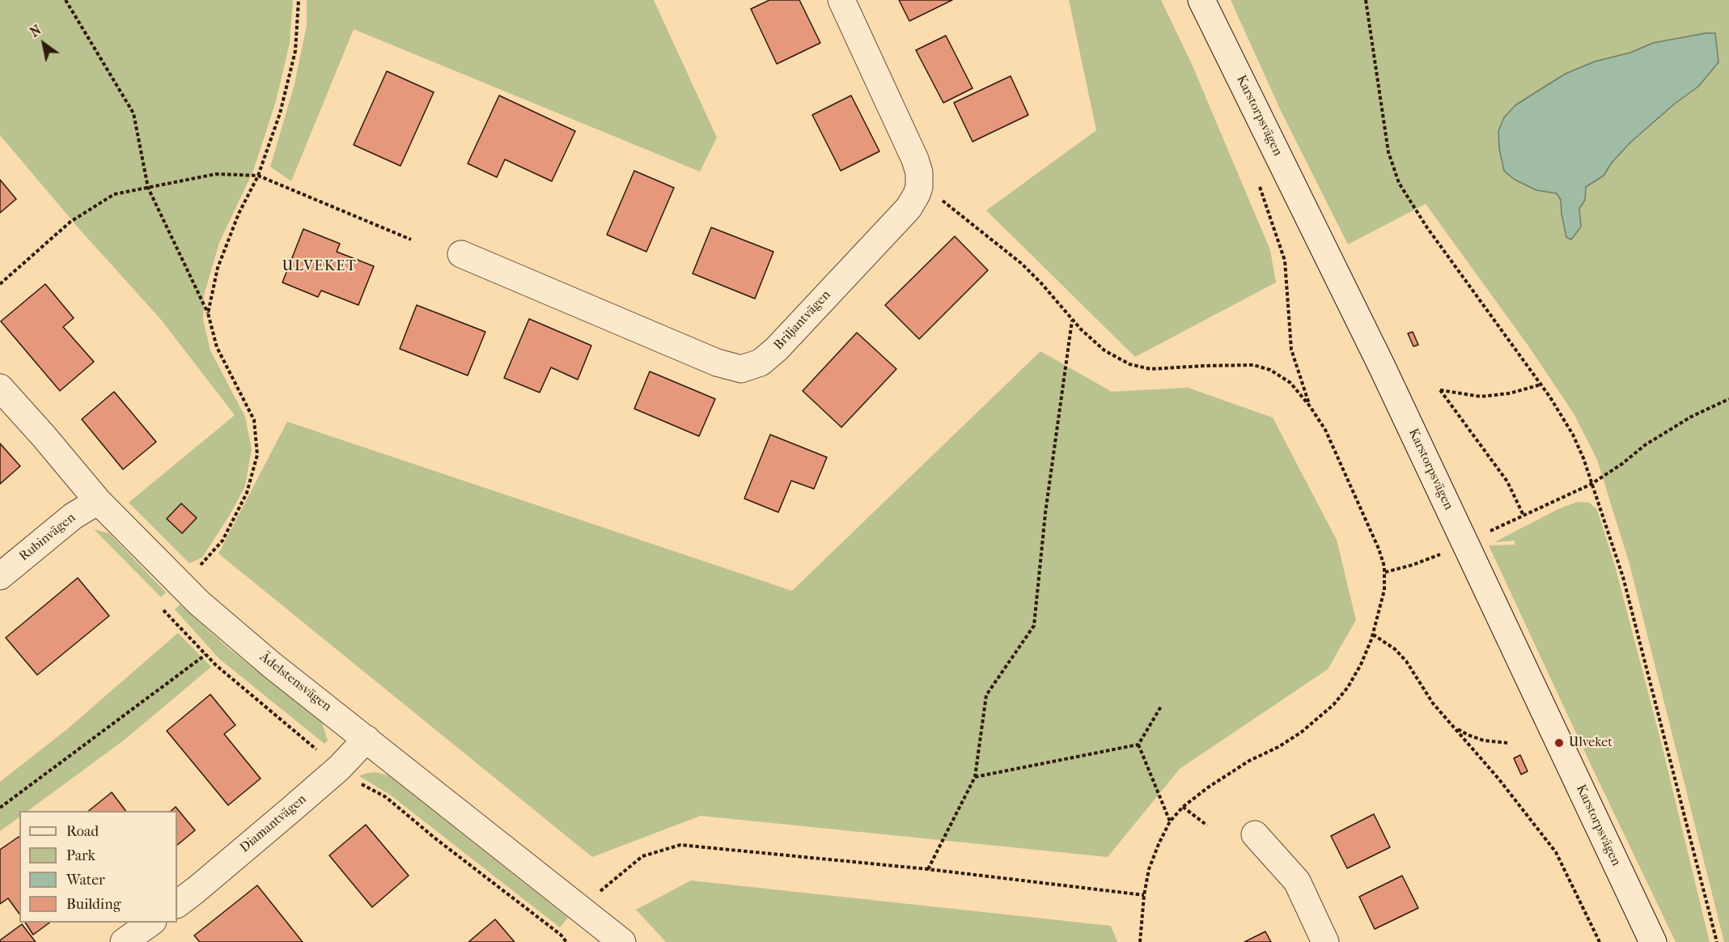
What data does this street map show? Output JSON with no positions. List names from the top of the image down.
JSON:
{
  "streets": {
    "street": [
      "Karstorpsvägen",
      "Briljantvägen",
      "Rubinvägen",
      "Ädelstensvägen",
      "Diamantvägen"
    ]
  },
  "crossings": [
    ["Rubinvägen", "Ädelstensvägen"],
    ["Ädelstensvägen", "Diamantvägen"]
  ],
  "districts": ["ULVEKET"],
  "places": ["Ulveket"],
  "legend": [
    "Road",
    "Park",
    "Water",
    "Building"
  ],
  "north": "top left"
}
